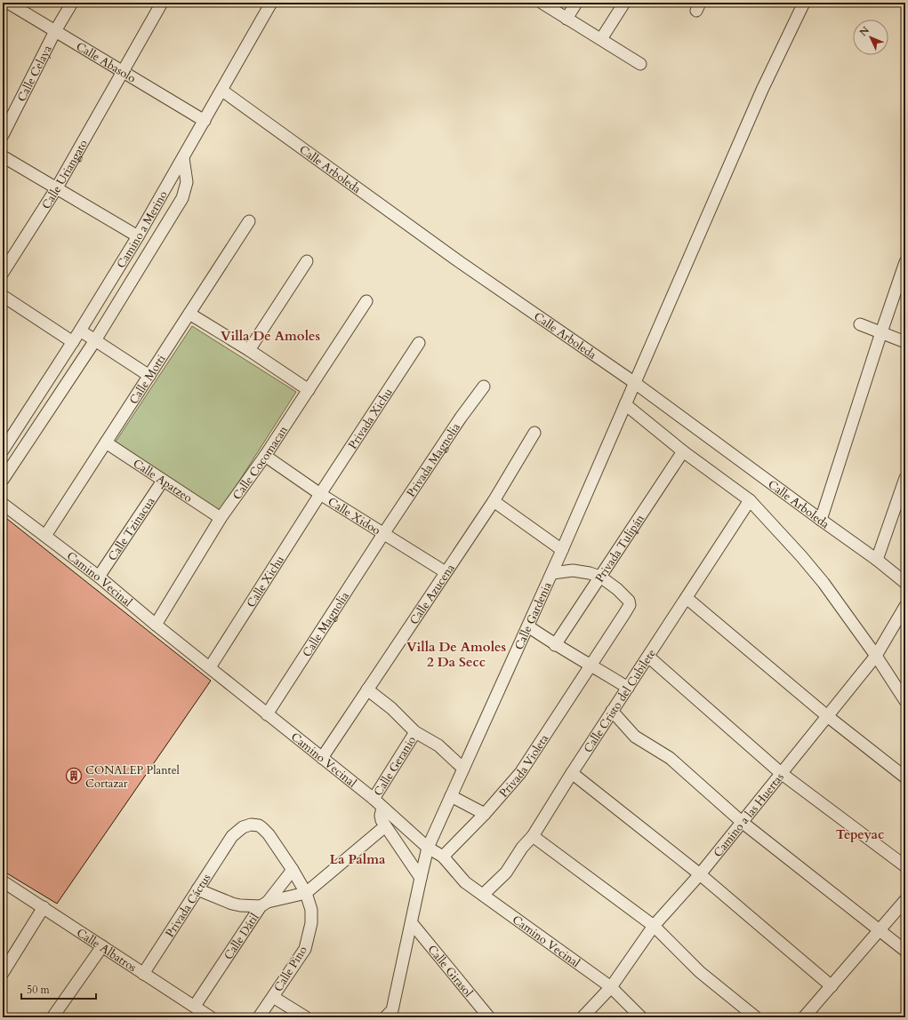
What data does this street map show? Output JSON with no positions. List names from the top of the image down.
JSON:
{
  "streets": {
    "street": [
      "Calle Abasolo",
      "Calle Celaya",
      "Calle Arboleda",
      "Calle Uriangato",
      "Camino a Merino",
      "Calle Motti",
      "Privada Xichu",
      "Privada Magnolia",
      "Calle Cocomacan",
      "Calle Apatzeo",
      "Calle Xidoo",
      "Calle Tzinacua",
      "Privada Tulipán",
      "Camino Vecinal",
      "Calle Xichu",
      "Calle Azucena",
      "Calle Gardenia",
      "Calle Magnolia",
      "Calle Cristo del Cubilete",
      "Privada Violeta",
      "Calle Geranio",
      "Camino a las Huertas",
      "Privada Cáctus",
      "Calle Dátil",
      "Calle Albatros",
      "Calle Pino",
      "Calle Girasol"
    ]
  },
  "crossings": [
    ["Calle Abasolo", "Calle Celaya"],
    ["Calle Abasolo", "Calle Uriangato"],
    ["Calle Abasolo", "Camino a Merino"],
    ["Calle Arboleda", "Camino a Merino"],
    ["Calle Arboleda", "Calle Gardenia"],
    ["Calle Motti", "Calle Apatzeo"],
    ["Calle Motti", "Camino Vecinal"],
    ["Privada Xichu", "Calle Xidoo"],
    ["Privada Xichu", "Calle Xichu"],
    ["Privada Magnolia", "Calle Xidoo"],
    ["Privada Magnolia", "Calle Magnolia"],
    ["Calle Cocomacan", "Calle Apatzeo"],
    ["Calle Cocomacan", "Calle Xidoo"],
    ["Calle Cocomacan", "Camino Vecinal"],
    ["Calle Apatzeo", "Calle Tzinacua"],
    ["Calle Xidoo", "Calle Xichu"],
    ["Calle Xidoo", "Calle Azucena"],
    ["Calle Xidoo", "Calle Magnolia"],
    ["Calle Tzinacua", "Camino Vecinal"],
    ["Privada Tulipán", "Privada Violeta"],
    ["Camino Vecinal", "Calle Xichu"],
    ["Camino Vecinal", "Calle Azucena"],
    ["Camino Vecinal", "Calle Gardenia"],
    ["Camino Vecinal", "Calle Magnolia"],
    ["Camino Vecinal", "Calle Cristo del Cubilete"],
    ["Camino Vecinal", "Privada Violeta"],
    ["Camino Vecinal", "Calle Geranio"],
    ["Camino Vecinal", "Camino a las Huertas"],
    ["Calle Gardenia", "Calle Girasol"],
    ["Privada Cáctus", "Calle Albatros"],
    ["Privada Cáctus", "Calle Pino"],
    ["Calle Dátil", "Calle Albatros"],
    ["Calle Dátil", "Calle Pino"]
  ],
  "districts": [
    "Villa De Amoles",
    "Villa De Amoles 2 Da Secc",
    "Tepeyac",
    "La Palma"
  ],
  "places": {
    "building": ["CONALEP Plantel Cortazar"]
  },
  "scale_bar": "50 m",
  "north": "top left"
}
